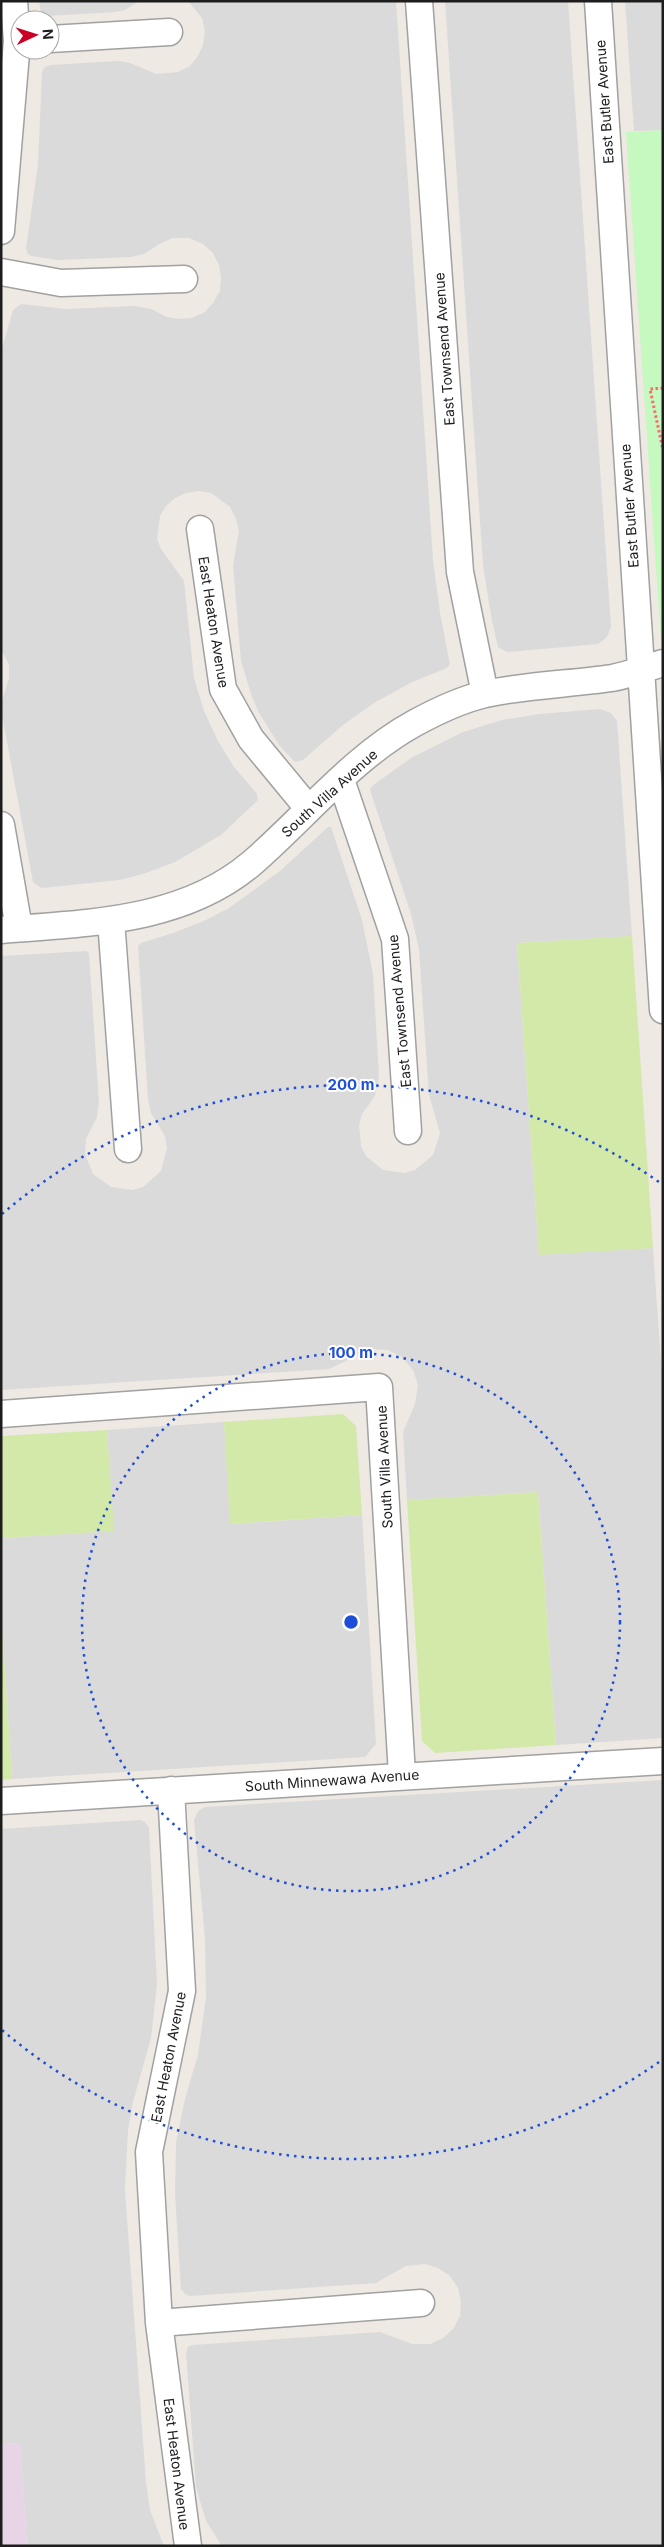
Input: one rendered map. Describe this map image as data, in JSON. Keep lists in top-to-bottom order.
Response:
{
  "streets": {
    "street": [
      "East Butler Avenue",
      "East Townsend Avenue",
      "East Heaton Avenue",
      "South Villa Avenue",
      "South Minnewawa Avenue"
    ]
  },
  "crossings": [
    ["East Butler Avenue", "South Villa Avenue"],
    ["East Townsend Avenue", "South Villa Avenue"],
    ["East Heaton Avenue", "South Villa Avenue"],
    ["East Heaton Avenue", "South Minnewawa Avenue"],
    ["South Villa Avenue", "South Minnewawa Avenue"]
  ],
  "north": "right",
  "rings": ["200 m", "100 m"]
}
